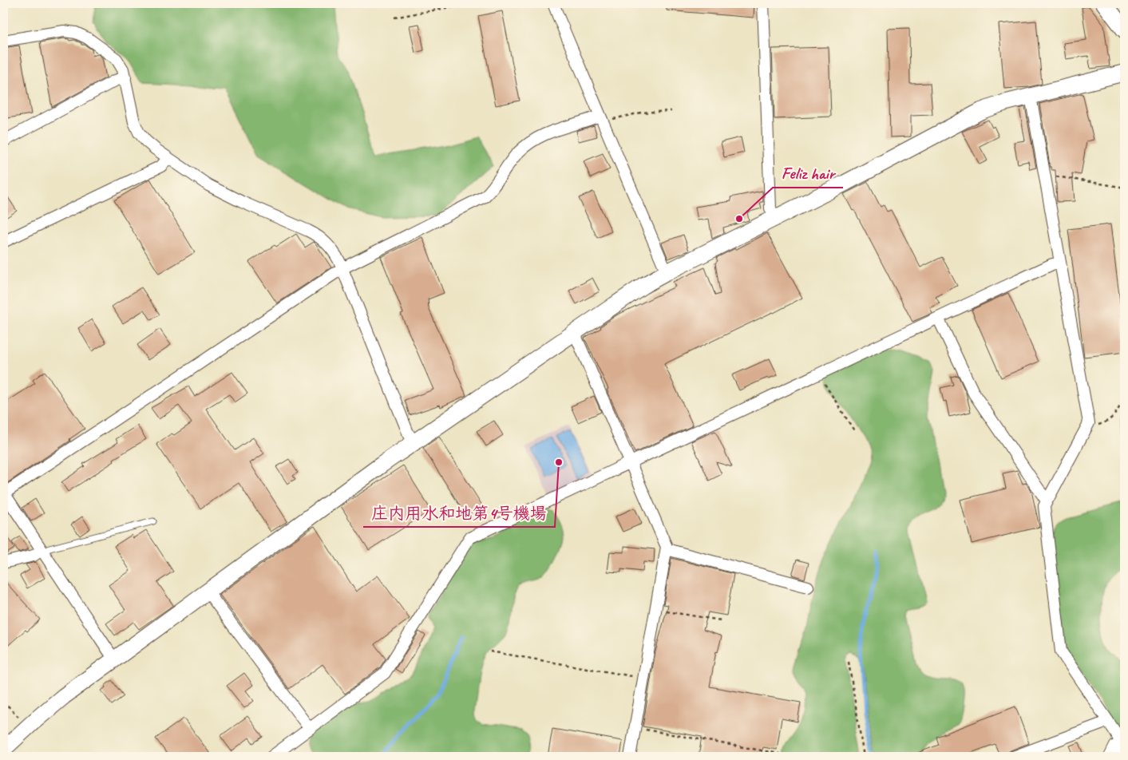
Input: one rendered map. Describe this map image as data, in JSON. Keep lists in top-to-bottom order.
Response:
{
  "places": ["Feliz hair", "庄内用水和地第4号機場"]
}
